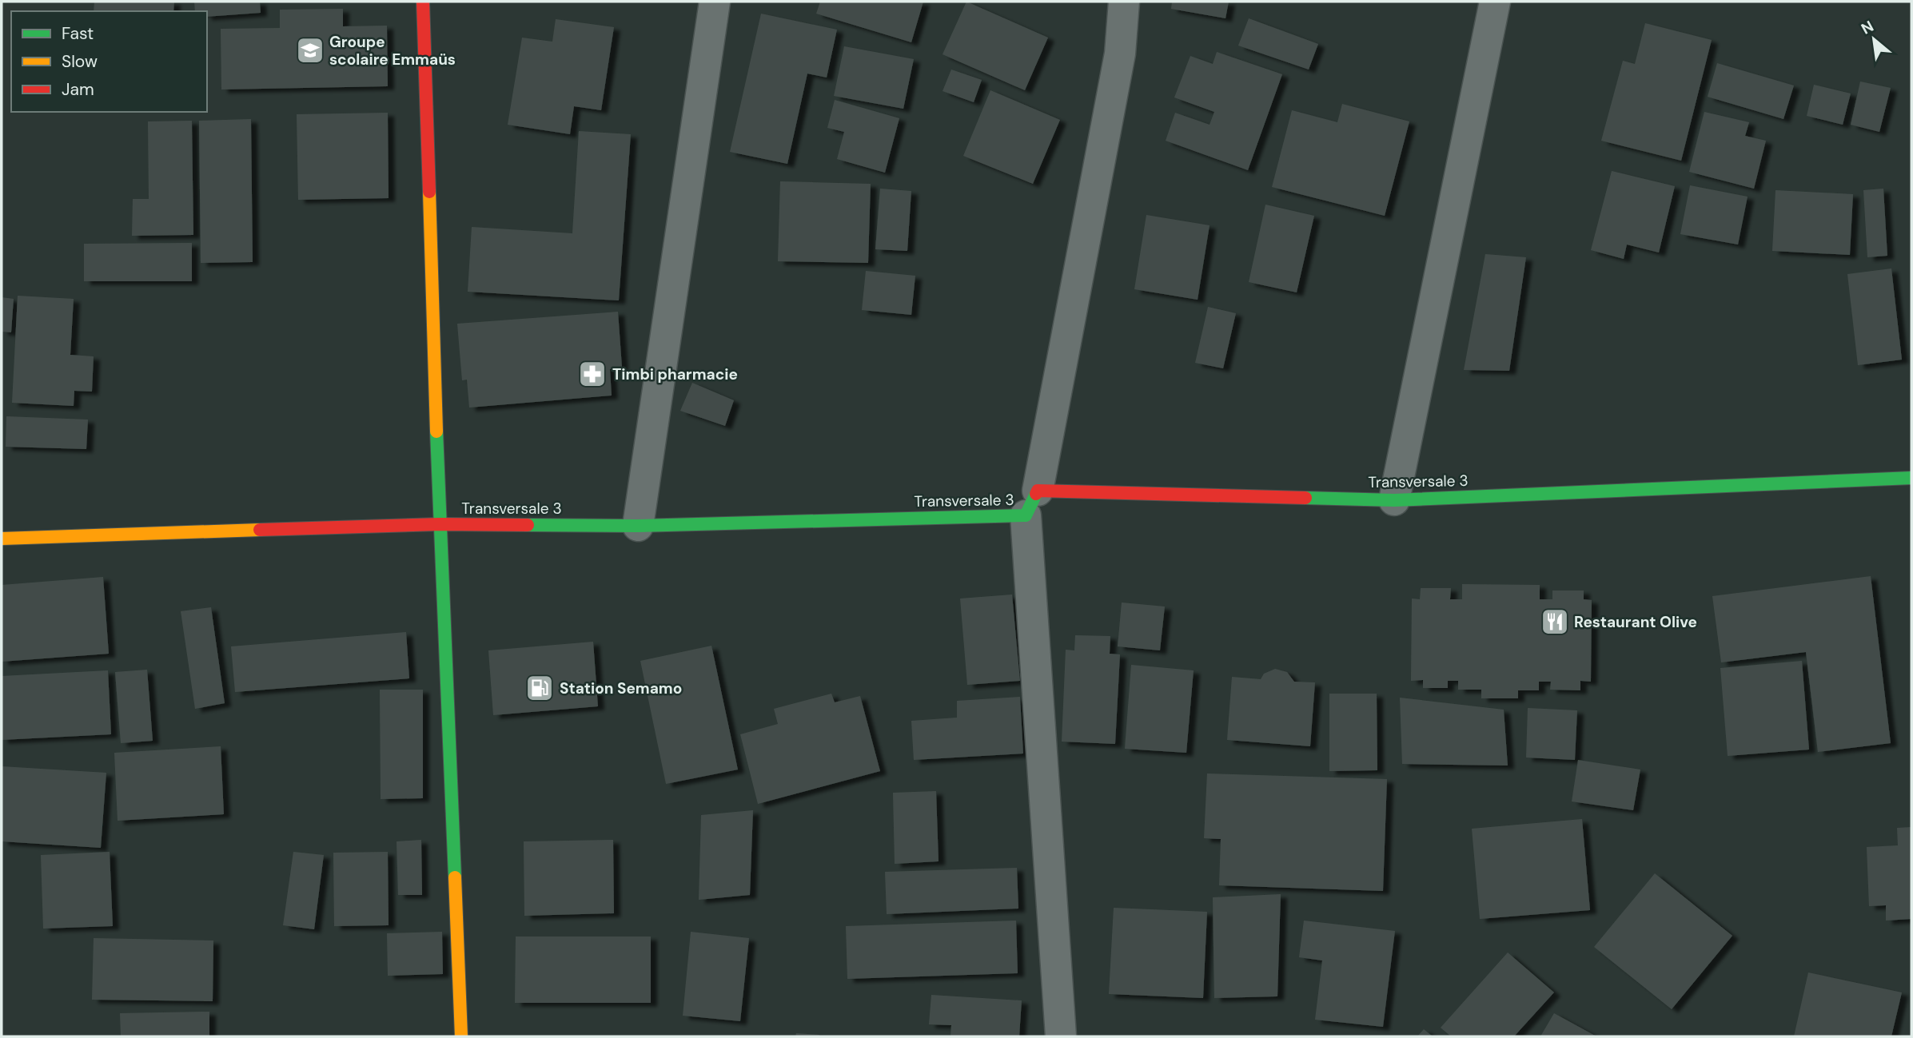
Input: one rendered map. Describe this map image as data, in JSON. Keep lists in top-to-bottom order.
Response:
{
  "streets": {
    "main road": ["Transversale 3"]
  },
  "places": {
    "school or university": ["Groupe scolaire Emmaüs"],
    "pharmacy": ["Timbi pharmacie"],
    "restaurant": ["Restaurant Olive"],
    "fuel station": ["Station Semamo"]
  },
  "legend": ["Fast", "Slow", "Jam"],
  "north": "top left"
}
